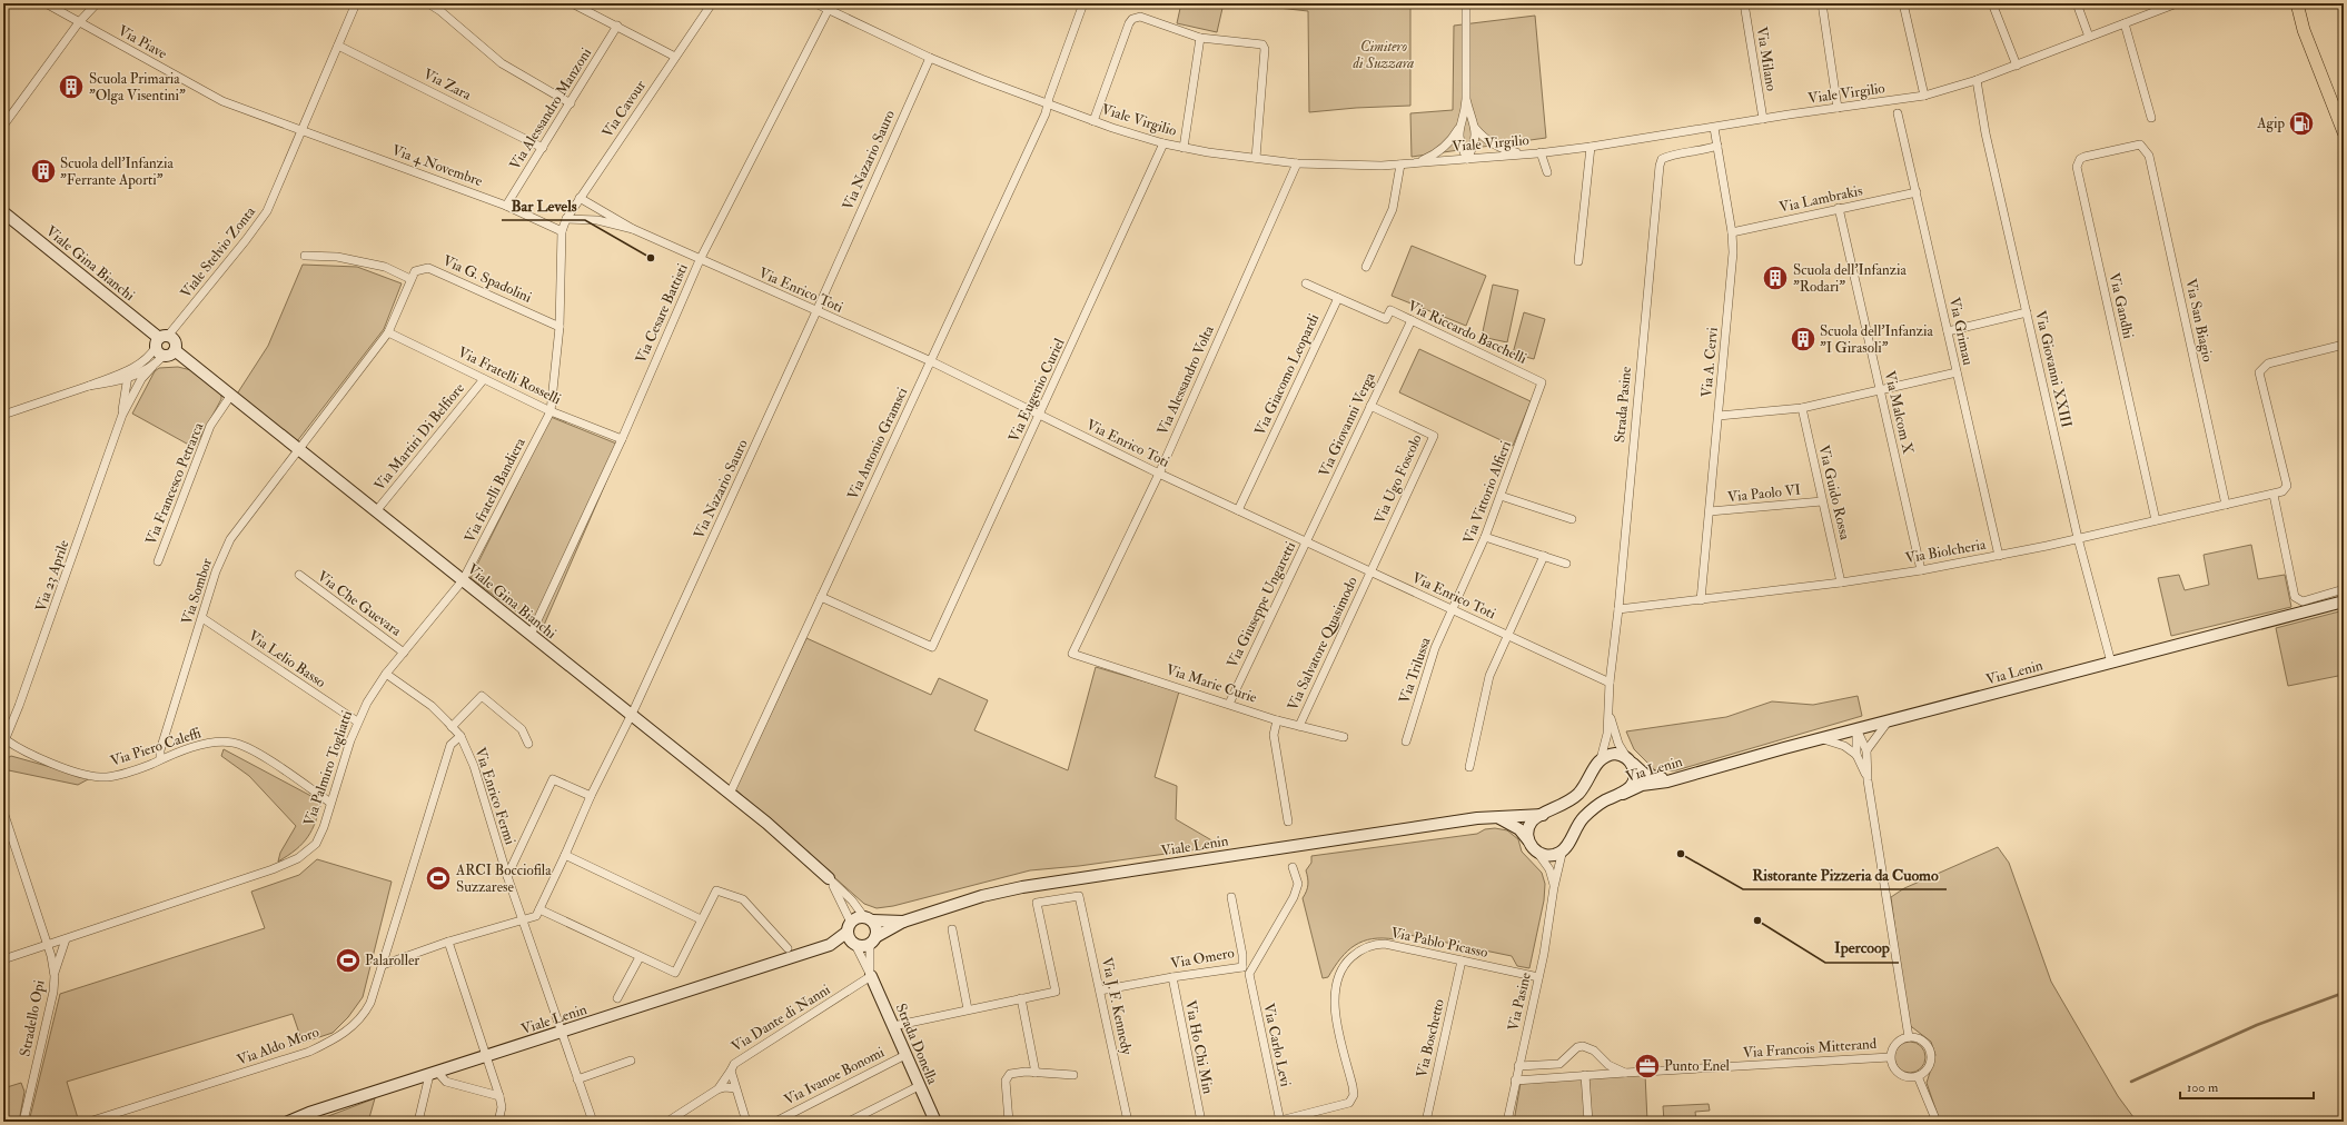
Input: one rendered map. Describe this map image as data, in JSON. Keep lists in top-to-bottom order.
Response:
{
  "streets": {
    "main road": [
      "Viale Gina Bianchi",
      "Via Lenin",
      "Viale Lenin",
      "Strada Donella"
    ],
    "street": [
      "Via Piave",
      "Via Milano",
      "Via Zara",
      "Viale Virgilio",
      "Via Alessandro Manzoni",
      "Via Cavour",
      "Via Nazario Sauro",
      "Via 4 Novembre",
      "Via Lambrakis",
      "Viale Stelvio Zonta",
      "Via G. Spadolini",
      "Via Enrico Toti",
      "Via Gandhi",
      "Via Cesare Battisti",
      "Via San Biagio",
      "Via Grimau",
      "Via Riccardo Bacchelli",
      "Via A. Cervi",
      "Via Giovanni XXIII",
      "Via Giacomo Leopardi",
      "Via Fratelli Rosselli",
      "Via Alessandro Volta",
      "Via Eugenio Curiel",
      "Strada Pasine",
      "Via Malcom X",
      "Via Giovanni Verga",
      "Via Martiri Di Belfiore",
      "Via Antonio Gramsci",
      "Via Ugo Foscolo",
      "Via Francesco Petrarca",
      "Via fratelli Bandiera",
      "Via Vittorio Alfieri",
      "Via Guido Rossa",
      "Via Paolo VI",
      "Via Biolcheria",
      "Via 23 Aprile",
      "Via Sombor",
      "Via Che Guevara",
      "Via Giuseppe Ungaretti",
      "Via Salvatore Quasimodo",
      "Via Lelio Basso",
      "Via Trilussa",
      "Via Marie Curie",
      "Via Piero Caleffi",
      "Via Palmiro Togliatti",
      "Via Enrico Fermi",
      "Via Pablo Picasso",
      "Via Omero",
      "Via Pasine",
      "Via J. F. Kennedy",
      "Stradello Opi",
      "Via Dante di Nanni",
      "Via Boschetto",
      "Via Carlo Levi",
      "Via Aldo Moro",
      "Via Ho Chi Min",
      "Via Francois Mitterand",
      "Via Ivanoe Bonomi"
    ]
  },
  "crossings": [
    ["Via Piave", "Via 4 Novembre"],
    ["Via Piave", "Viale Stelvio Zonta"],
    ["Via Milano", "Viale Virgilio"],
    ["Via Zara", "Via Alessandro Manzoni"],
    ["Via Zara", "Viale Stelvio Zonta"],
    ["Viale Virgilio", "Via Nazario Sauro"],
    ["Viale Virgilio", "Via Cesare Battisti"],
    ["Viale Virgilio", "Via A. Cervi"],
    ["Viale Virgilio", "Via Giovanni XXIII"],
    ["Viale Virgilio", "Via Alessandro Volta"],
    ["Viale Virgilio", "Via Eugenio Curiel"],
    ["Viale Virgilio", "Via Antonio Gramsci"],
    ["Via Alessandro Manzoni", "Via 4 Novembre"],
    ["Via Cavour", "Via 4 Novembre"],
    ["Via Cavour", "Via Enrico Toti"],
    ["Via Cavour", "Via Fratelli Rosselli"],
    ["Via Nazario Sauro", "Viale Gina Bianchi"],
    ["Via Nazario Sauro", "Via Enrico Toti"],
    ["Via Nazario Sauro", "Via Enrico Fermi"],
    ["Via 4 Novembre", "Viale Stelvio Zonta"],
    ["Via 4 Novembre", "Via Fratelli Rosselli"],
    ["Via Lambrakis", "Via Grimau"],
    ["Via Lambrakis", "Via A. Cervi"],
    ["Via Lambrakis", "Via Malcom X"],
    ["Viale Stelvio Zonta", "Viale Gina Bianchi"],
    ["Viale Gina Bianchi", "Via Cesare Battisti"],
    ["Viale Gina Bianchi", "Via Martiri Di Belfiore"],
    ["Viale Gina Bianchi", "Via Antonio Gramsci"],
    ["Viale Gina Bianchi", "Via Francesco Petrarca"],
    ["Viale Gina Bianchi", "Via fratelli Bandiera"],
    ["Viale Gina Bianchi", "Via Sombor"],
    ["Viale Gina Bianchi", "Via Palmiro Togliatti"],
    ["Via G. Spadolini", "Via Fratelli Rosselli"],
    ["Via Enrico Toti", "Via Cesare Battisti"],
    ["Via Enrico Toti", "Via Giacomo Leopardi"],
    ["Via Enrico Toti", "Via Alessandro Volta"],
    ["Via Enrico Toti", "Via Eugenio Curiel"],
    ["Via Enrico Toti", "Strada Pasine"],
    ["Via Enrico Toti", "Via Giovanni Verga"],
    ["Via Enrico Toti", "Via Antonio Gramsci"],
    ["Via Enrico Toti", "Via Ugo Foscolo"],
    ["Via Enrico Toti", "Via Vittorio Alfieri"],
    ["Via Enrico Toti", "Via Giuseppe Ungaretti"],
    ["Via Enrico Toti", "Via Salvatore Quasimodo"],
    ["Via Enrico Toti", "Via Trilussa"],
    ["Via Gandhi", "Via San Biagio"],
    ["Via Gandhi", "Via Biolcheria"],
    ["Via Cesare Battisti", "Via Fratelli Rosselli"],
    ["Via San Biagio", "Via Biolcheria"],
    ["Via Grimau", "Via Biolcheria"],
    ["Via Riccardo Bacchelli", "Via Giacomo Leopardi"],
    ["Via Riccardo Bacchelli", "Via Giovanni Verga"],
    ["Via Riccardo Bacchelli", "Via Vittorio Alfieri"],
    ["Via A. Cervi", "Strada Pasine"],
    ["Via A. Cervi", "Via Paolo VI"],
    ["Via A. Cervi", "Via Biolcheria"],
    ["Via Giovanni XXIII", "Via Biolcheria"],
    ["Via Giovanni XXIII", "Via Lenin"],
    ["Via Fratelli Rosselli", "Via Martiri Di Belfiore"],
    ["Via Fratelli Rosselli", "Via fratelli Bandiera"],
    ["Via Fratelli Rosselli", "Via Sombor"],
    ["Via Alessandro Volta", "Via Marie Curie"],
    ["Via Eugenio Curiel", "Via Antonio Gramsci"],
    ["Strada Pasine", "Via Biolcheria"],
    ["Via Malcom X", "Via Biolcheria"],
    ["Via Giovanni Verga", "Via Ugo Foscolo"],
    ["Via Giovanni Verga", "Via Giuseppe Ungaretti"],
    ["Via Ugo Foscolo", "Via Salvatore Quasimodo"],
    ["Via fratelli Bandiera", "Via Palmiro Togliatti"],
    ["Via Vittorio Alfieri", "Via Trilussa"],
    ["Via Guido Rossa", "Via Paolo VI"],
    ["Via Guido Rossa", "Via Biolcheria"],
    ["Via 23 Aprile", "Via Piero Caleffi"],
    ["Via Sombor", "Via Lelio Basso"],
    ["Via Sombor", "Via Piero Caleffi"],
    ["Via Che Guevara", "Via Palmiro Togliatti"],
    ["Via Giuseppe Ungaretti", "Via Marie Curie"],
    ["Via Salvatore Quasimodo", "Via Marie Curie"],
    ["Via Lelio Basso", "Via Palmiro Togliatti"],
    ["Via Lenin", "Via Pasine"],
    ["Via Piero Caleffi", "Via Palmiro Togliatti"],
    ["Via Palmiro Togliatti", "Via Enrico Fermi"],
    ["Via Palmiro Togliatti", "Stradello Opi"],
    ["Via Enrico Fermi", "Viale Lenin"],
    ["Via Enrico Fermi", "Via Aldo Moro"],
    ["Via Pablo Picasso", "Via Pasine"],
    ["Via Pablo Picasso", "Via Boschetto"],
    ["Via Pablo Picasso", "Via Carlo Levi"],
    ["Via Omero", "Via J. F. Kennedy"],
    ["Via Omero", "Via Ho Chi Min"],
    ["Via Pasine", "Via Francois Mitterand"],
    ["Via Dante di Nanni", "Strada Donella"],
    ["Strada Donella", "Via Ivanoe Bonomi"]
  ],
  "parks": ["Cimitero di Suzzara"],
  "places": {
    "building": [
      "Scuola Primaria \"Olga Visentini\"",
      "Scuola dell'Infanzia \"Ferrante Aporti\"",
      "Scuola dell'Infanzia \"Rodari\"",
      "Scuola dell'Infanzia \"I Girasoli\""
    ],
    "fuel station": ["Agip"],
    "other": ["Bar Levels", "Ristorante Pizzeria da Cuomo", "Ipercoop"],
    "sports": ["ARCI Bocciofila Suzzarese", "Palaroller"],
    "office": ["Punto Enel"]
  },
  "scale_bar": "100 m"
}
